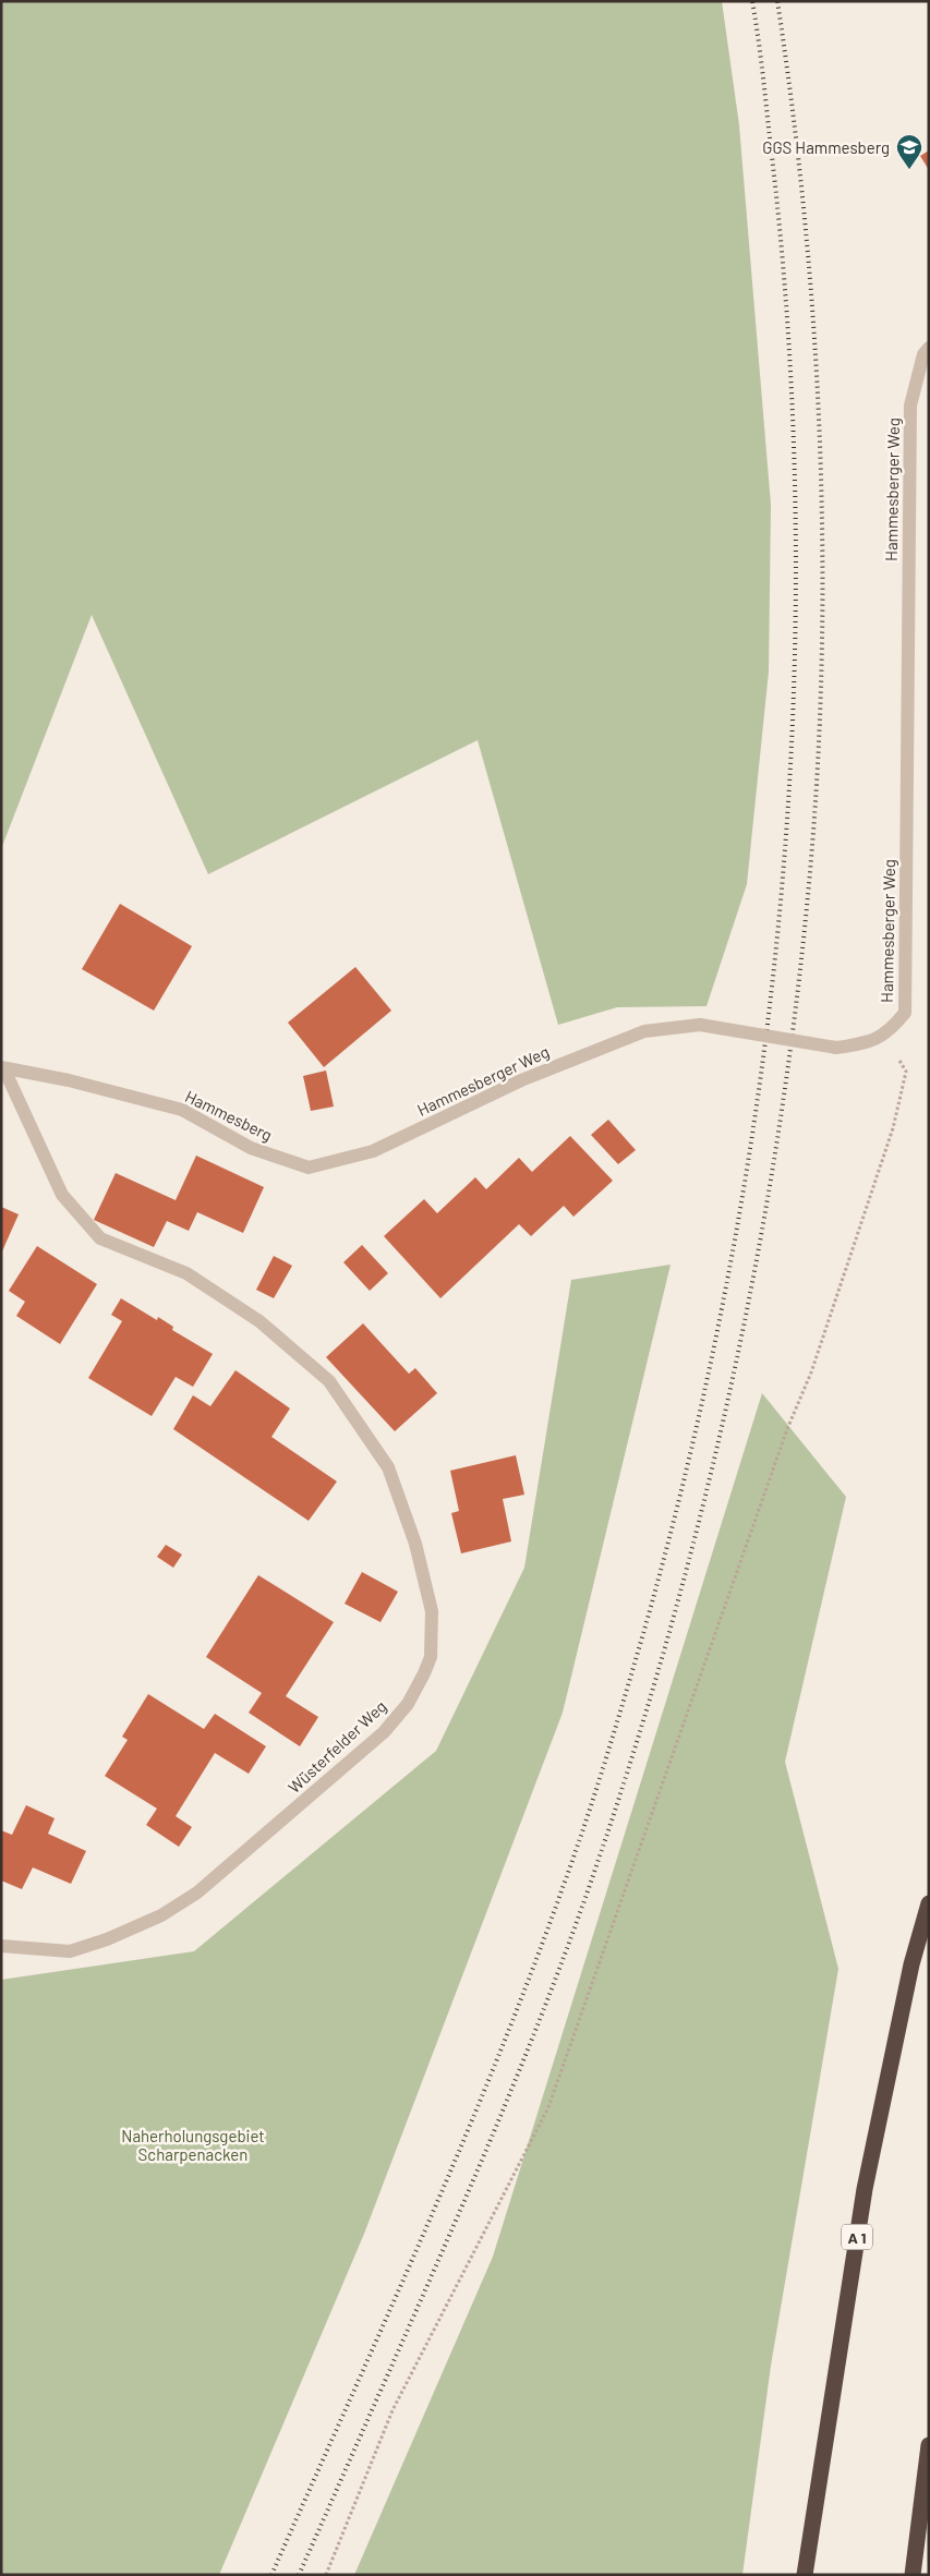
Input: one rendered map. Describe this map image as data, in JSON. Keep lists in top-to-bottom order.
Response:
{
  "streets": {
    "highway": ["A 1"],
    "street": ["Hammesberger Weg", "Hammesberg", "Wüsterfelder Weg"]
  },
  "crossings": [
    ["Hammesberger Weg", "Hammesberg"],
    ["Hammesberg", "Wüsterfelder Weg"]
  ],
  "parks": ["Naherholungsgebiet Scharpenacken"],
  "places": {
    "school or university": ["GGS Hammesberg"]
  }
}
